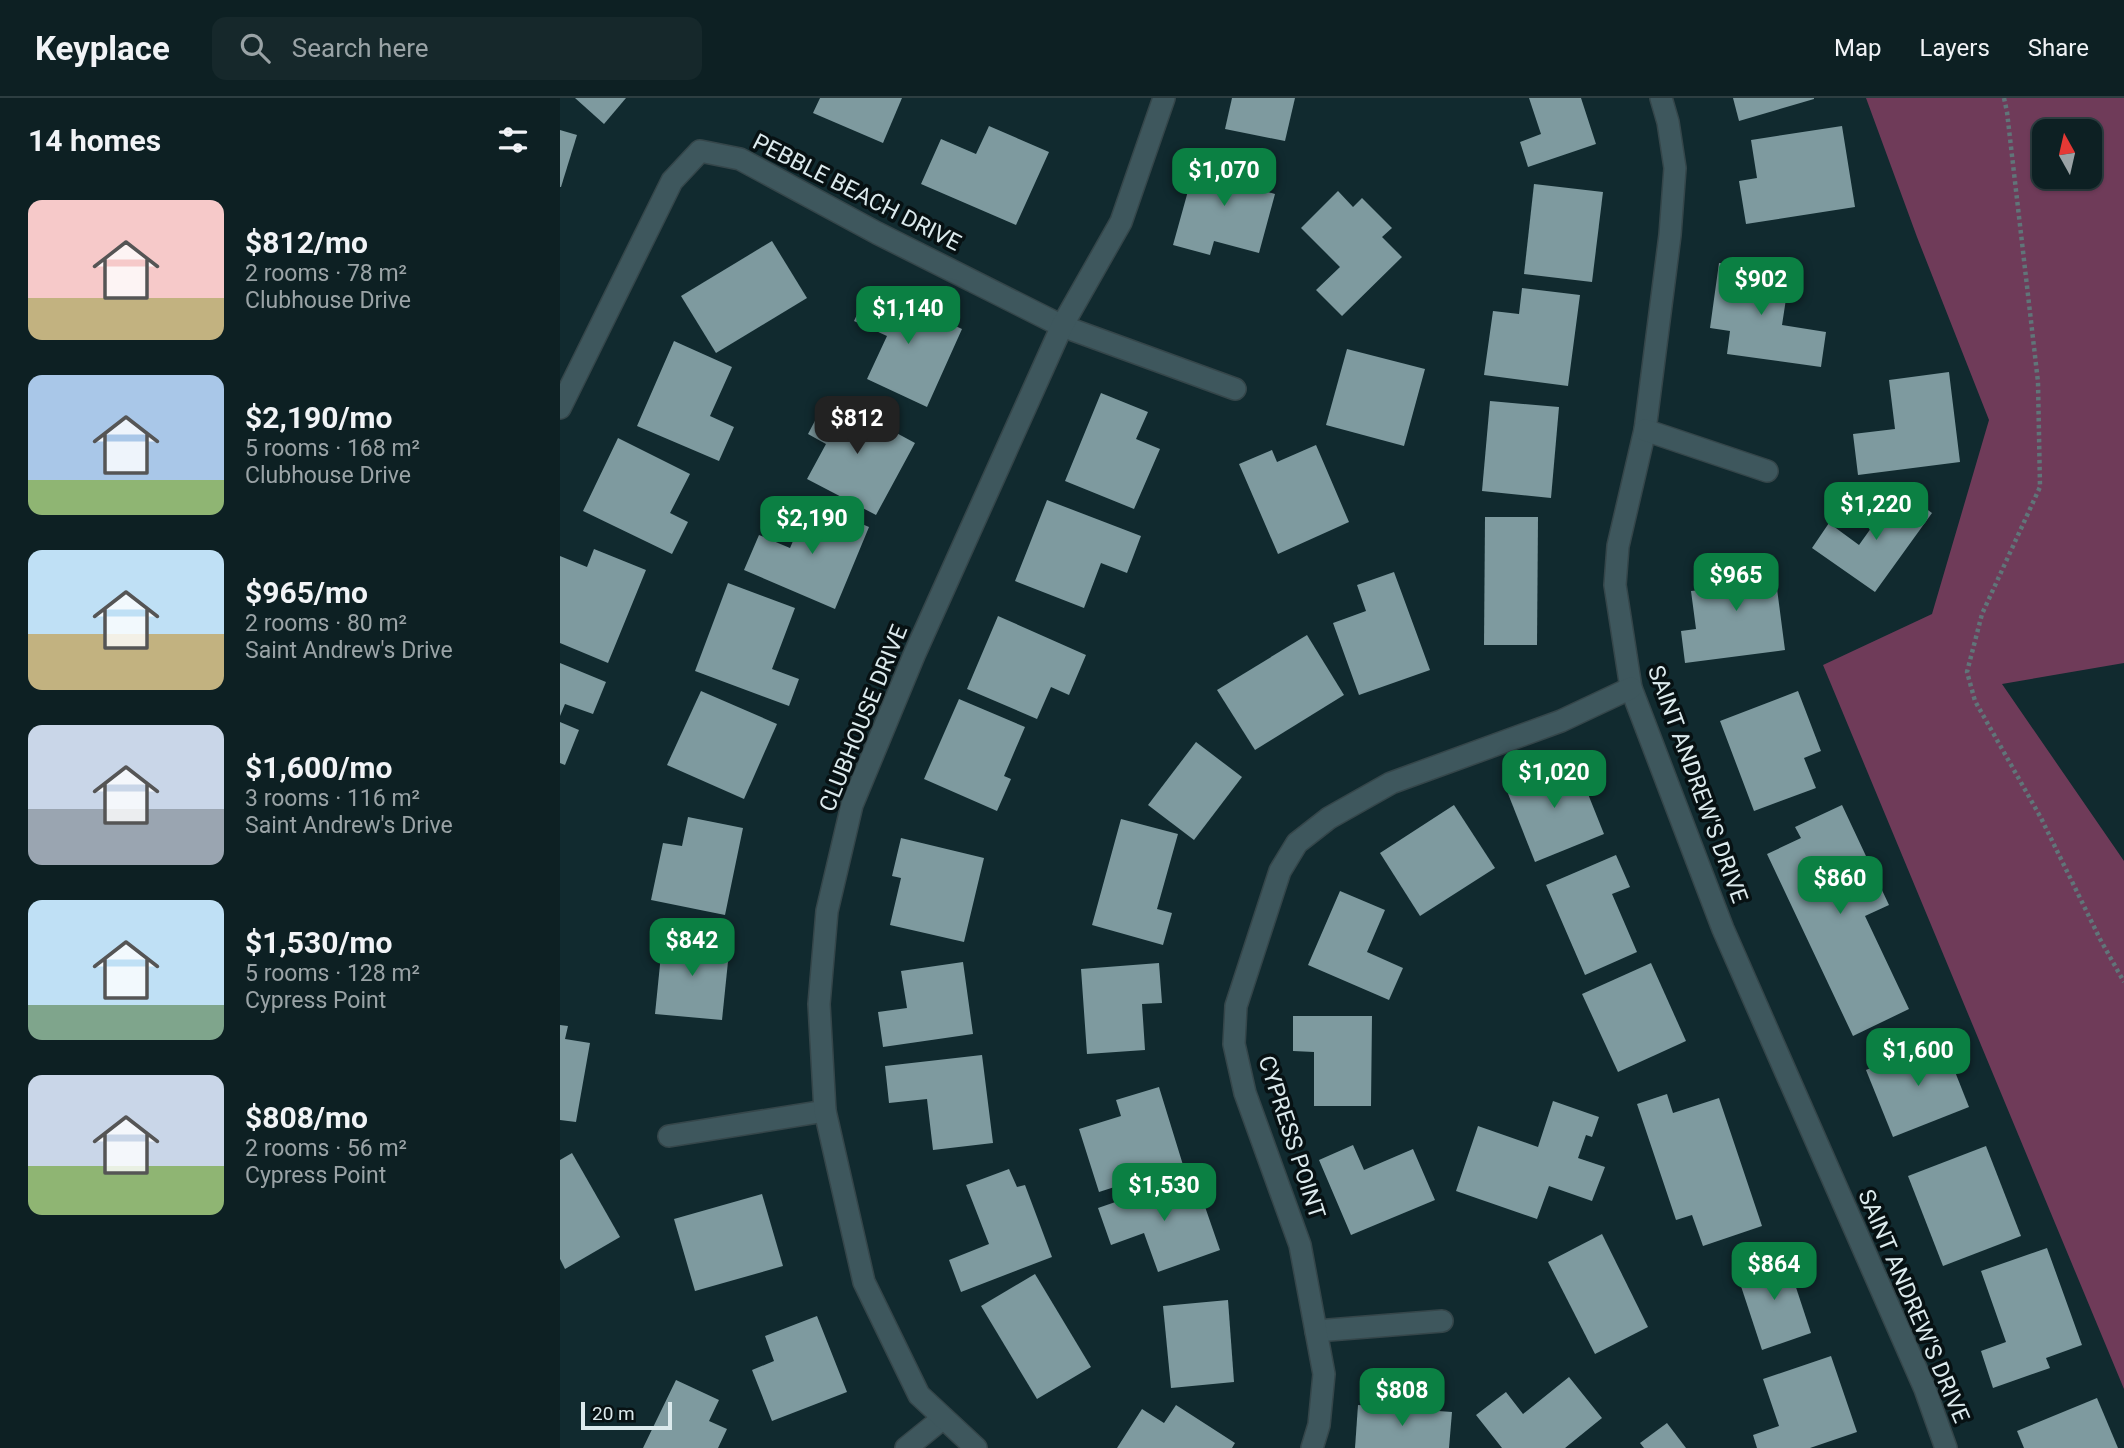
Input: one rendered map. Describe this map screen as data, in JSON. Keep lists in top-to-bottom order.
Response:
{
  "streets": {
    "street": [
      "PEBBLE BEACH DRIVE",
      "CLUBHOUSE DRIVE",
      "SAINT ANDREW'S DRIVE",
      "CYPRESS POINT"
    ]
  },
  "crossings": [
    ["PEBBLE BEACH DRIVE", "CLUBHOUSE DRIVE"],
    ["SAINT ANDREW'S DRIVE", "CYPRESS POINT"]
  ],
  "scale_bar": "20 m",
  "north": "top",
  "page": {
    "header": "Keyplace",
    "search": "Search here",
    "nav": ["Map", "Layers", "Share"],
    "heading": "14 homes",
    "price": [
      "$1,070",
      "$902",
      "$1,140",
      "$812",
      "$1,220",
      "$2,190",
      "$965",
      "$1,020",
      "$860",
      "$842",
      "$1,600",
      "$1,530",
      "$864",
      "$808"
    ],
    "list": [
      {
        "name": "$812/mo",
        "note": "2 rooms · 78 m² · Clubhouse Drive"
      },
      {
        "name": "$2,190/mo",
        "note": "5 rooms · 168 m² · Clubhouse Drive"
      },
      {
        "name": "$965/mo",
        "note": "2 rooms · 80 m² · Saint Andrew's Drive"
      },
      {
        "name": "$1,600/mo",
        "note": "3 rooms · 116 m² · Saint Andrew's Drive"
      },
      {
        "name": "$1,530/mo",
        "note": "5 rooms · 128 m² · Cypress Point"
      },
      {
        "name": "$808/mo",
        "note": "2 rooms · 56 m² · Cypress Point"
      }
    ],
    "scale": "20 m"
  }
}
